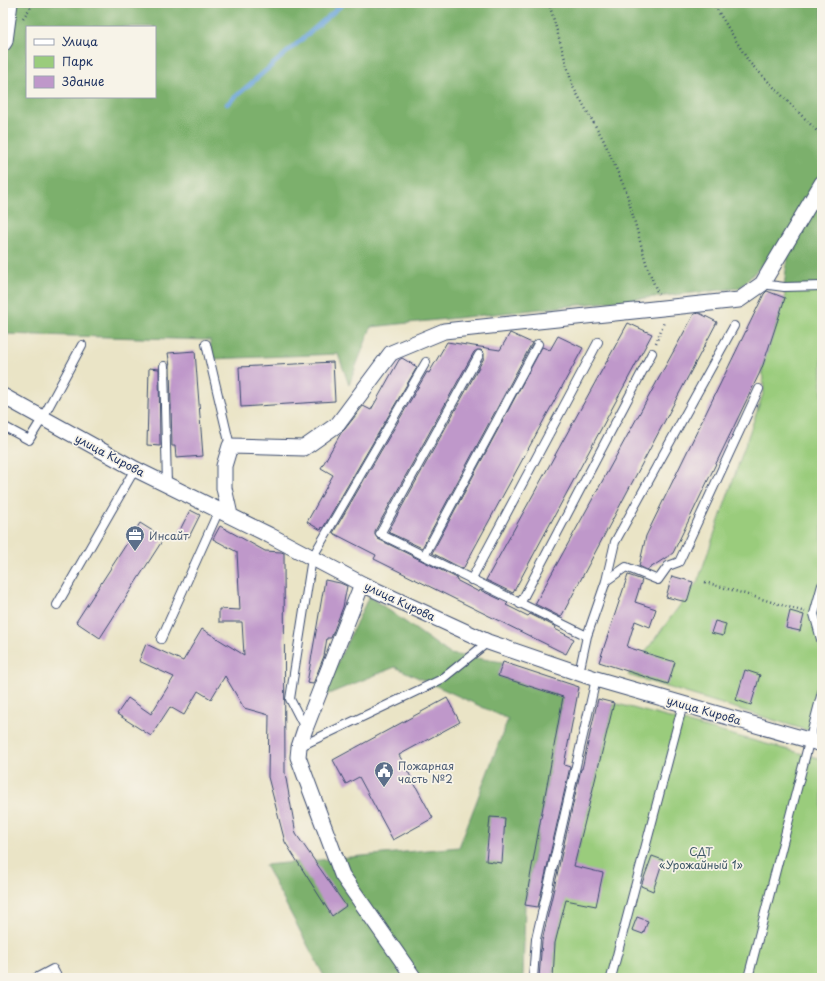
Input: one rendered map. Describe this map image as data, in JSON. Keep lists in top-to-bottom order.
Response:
{
  "streets": {
    "street": ["улица Кирова"]
  },
  "parks": ["СДТ «Урожайный 1»"],
  "places": {
    "office": ["Инсайт"],
    "public building": ["Пожарная часть №2"]
  },
  "legend": ["Улица", "Парк", "Здание"]
}
